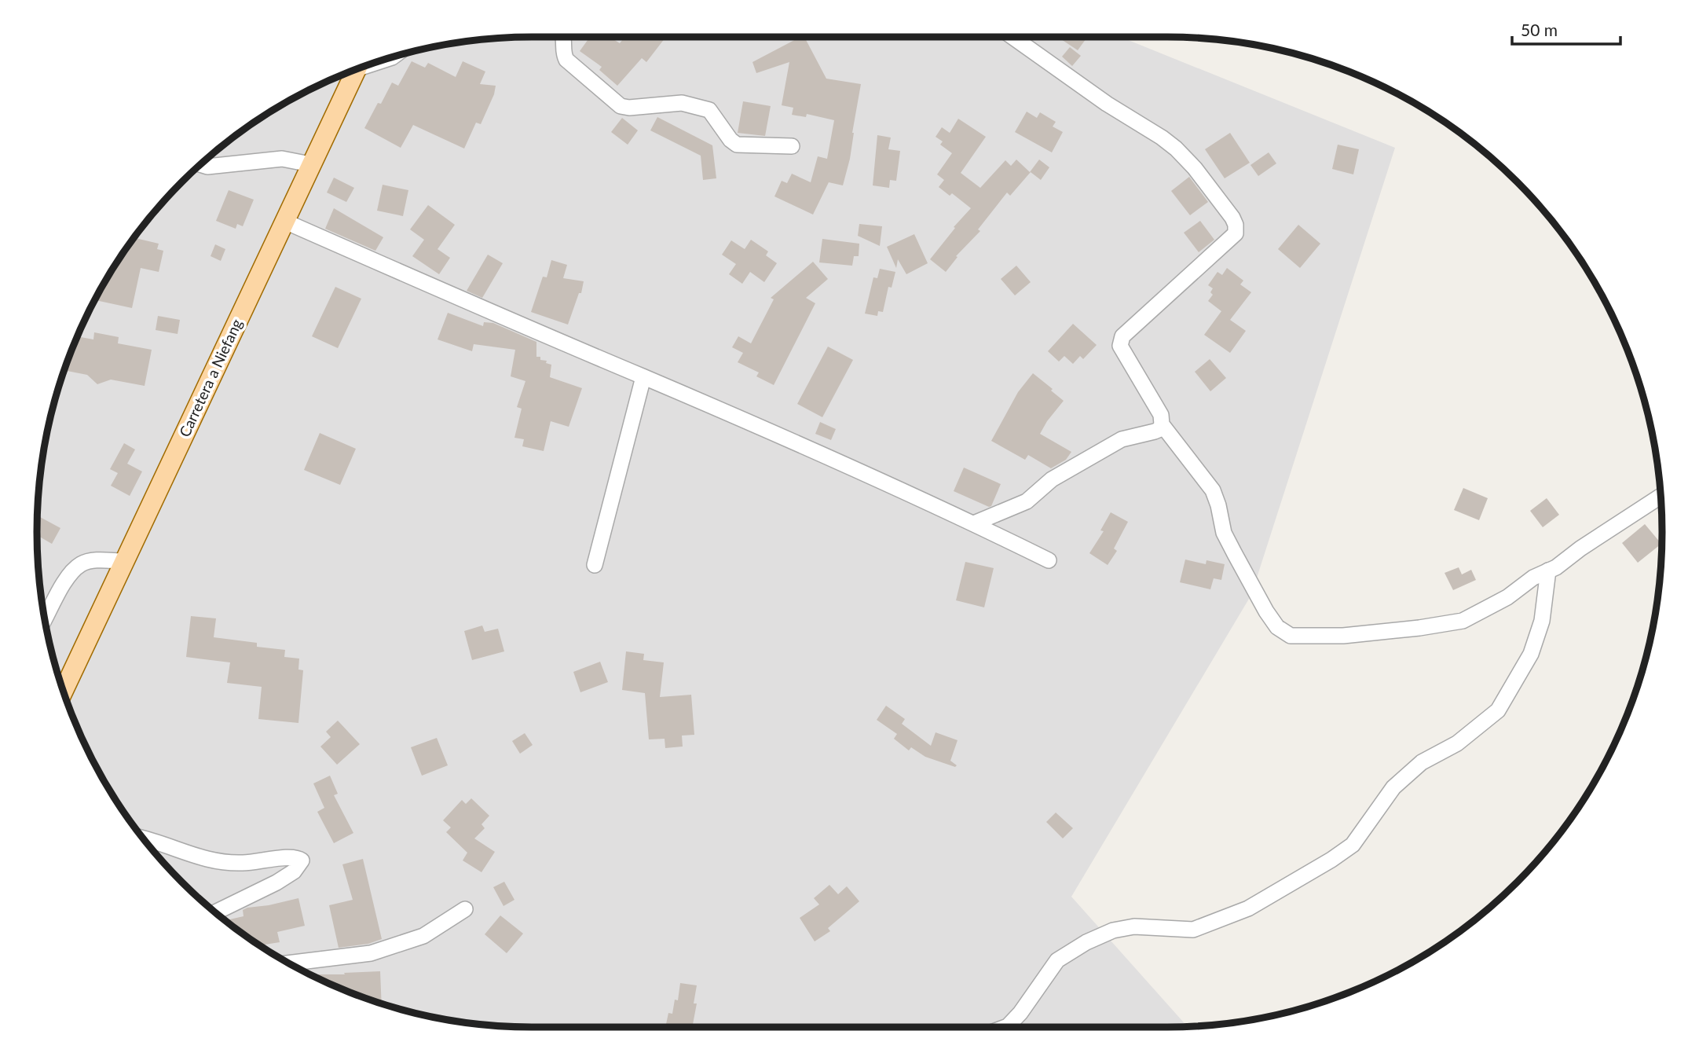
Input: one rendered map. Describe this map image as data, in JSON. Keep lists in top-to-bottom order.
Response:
{
  "streets": {
    "main road": ["Carretera a Niefang"]
  },
  "scale_bar": "50 m"
}
